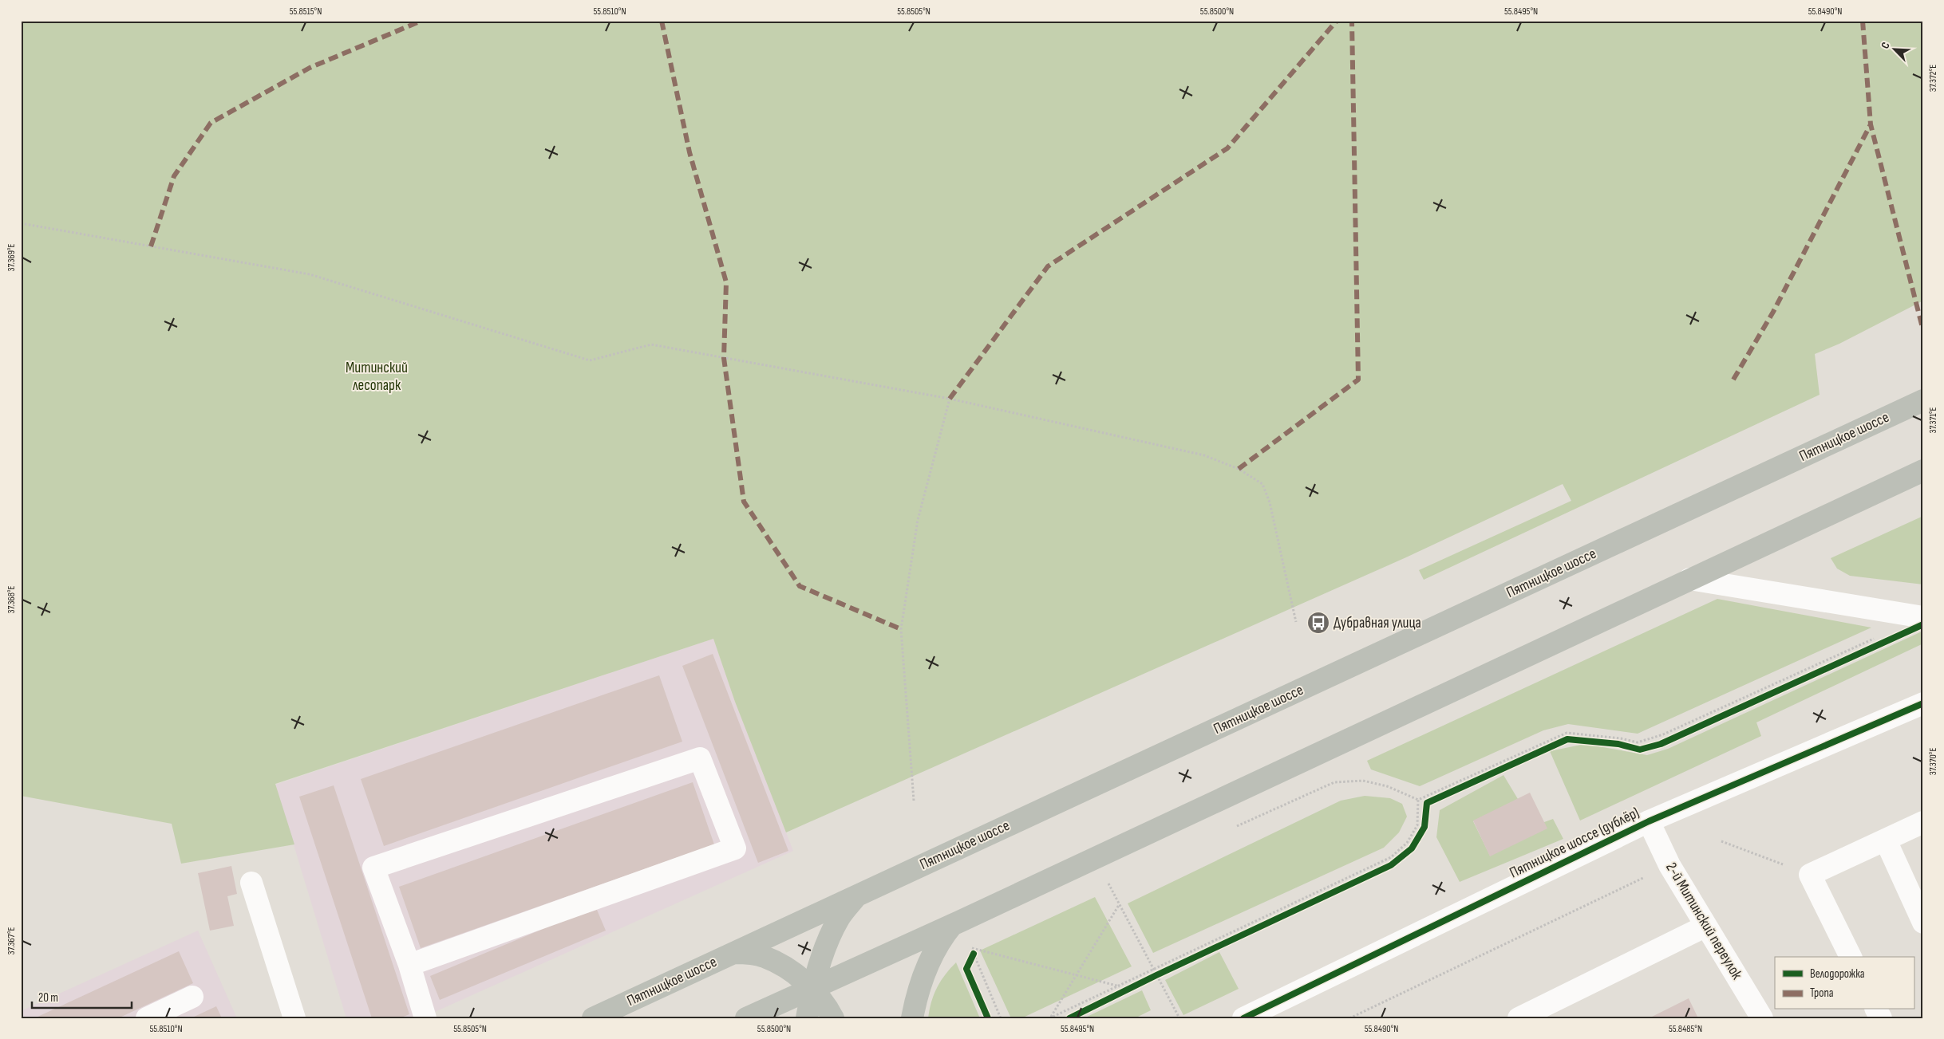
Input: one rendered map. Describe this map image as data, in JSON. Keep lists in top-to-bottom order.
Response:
{
  "streets": {
    "main road": ["Пятницкое шоссе"],
    "street": ["Пятницкое шоссе (дублёр)", "2-й Митинский переулок"]
  },
  "crossings": [
    ["Пятницкое шоссе (дублёр)", "2-й Митинский переулок"]
  ],
  "parks": ["Митинский лесопарк"],
  "places": {
    "bus stop": ["Дубравная улица"]
  },
  "legend": ["Велодорожка", "Тропа"],
  "scale_bar": "20 m",
  "north": "top left",
  "coordinates": [
    "55.8515°N",
    "55.8510°N",
    "55.8505°N",
    "55.8500°N",
    "55.8495°N",
    "55.8490°N",
    "37.372°E",
    "37.369°E",
    "37.371°E",
    "37.368°E",
    "37.370°E",
    "37.367°E",
    "55.8485°N"
  ]
}
